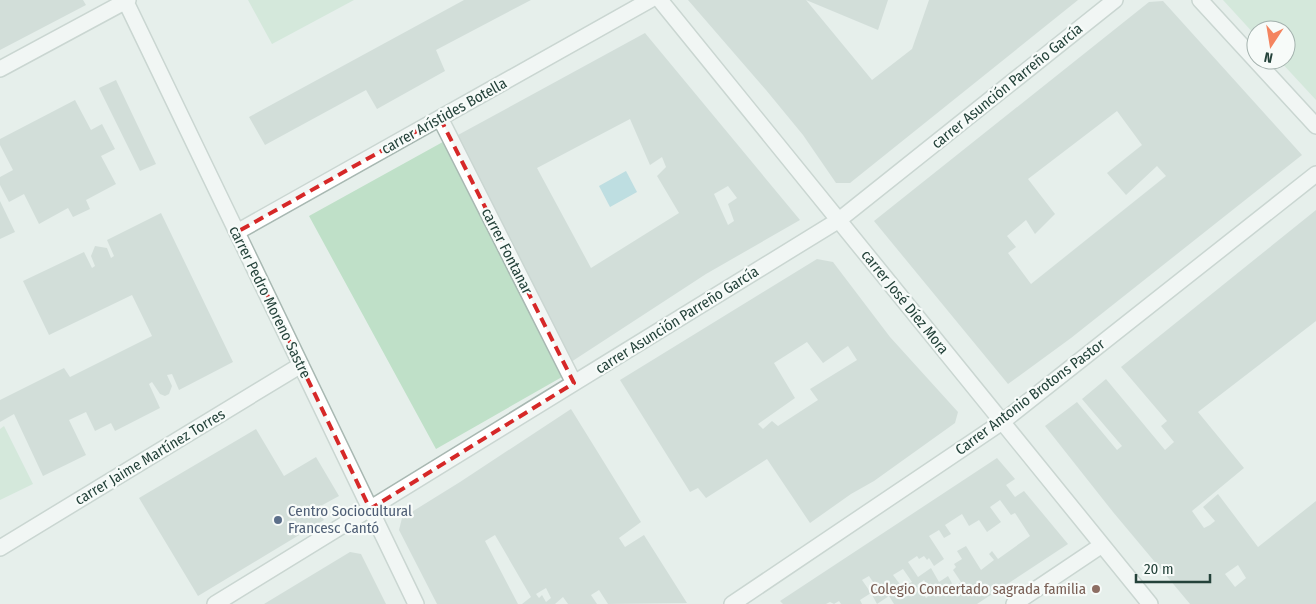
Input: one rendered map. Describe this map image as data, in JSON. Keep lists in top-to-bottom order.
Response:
{
  "streets": {
    "street": [
      "carrer Asunción Parreño García",
      "carrer Arístides Botella",
      "carrer Fontanar",
      "carrer Pedro Moreno Sastre",
      "carrer José Díez Mora",
      "Carrer Antonio Brotons Pastor",
      "carrer Jaime Martínez Torres"
    ]
  },
  "crossings": [
    ["carrer Asunción Parreño García", "carrer Fontanar"],
    ["carrer Asunción Parreño García", "carrer Pedro Moreno Sastre"],
    ["carrer Asunción Parreño García", "carrer José Díez Mora"],
    ["carrer Arístides Botella", "carrer Fontanar"],
    ["carrer Arístides Botella", "carrer Pedro Moreno Sastre"],
    ["carrer Pedro Moreno Sastre", "carrer Jaime Martínez Torres"],
    ["carrer José Díez Mora", "Carrer Antonio Brotons Pastor"]
  ],
  "places": ["Centro Sociocultural Francesc Cantó", "Colegio Concertado sagrada familia"],
  "scale_bar": "20 m",
  "north": "bottom"
}
